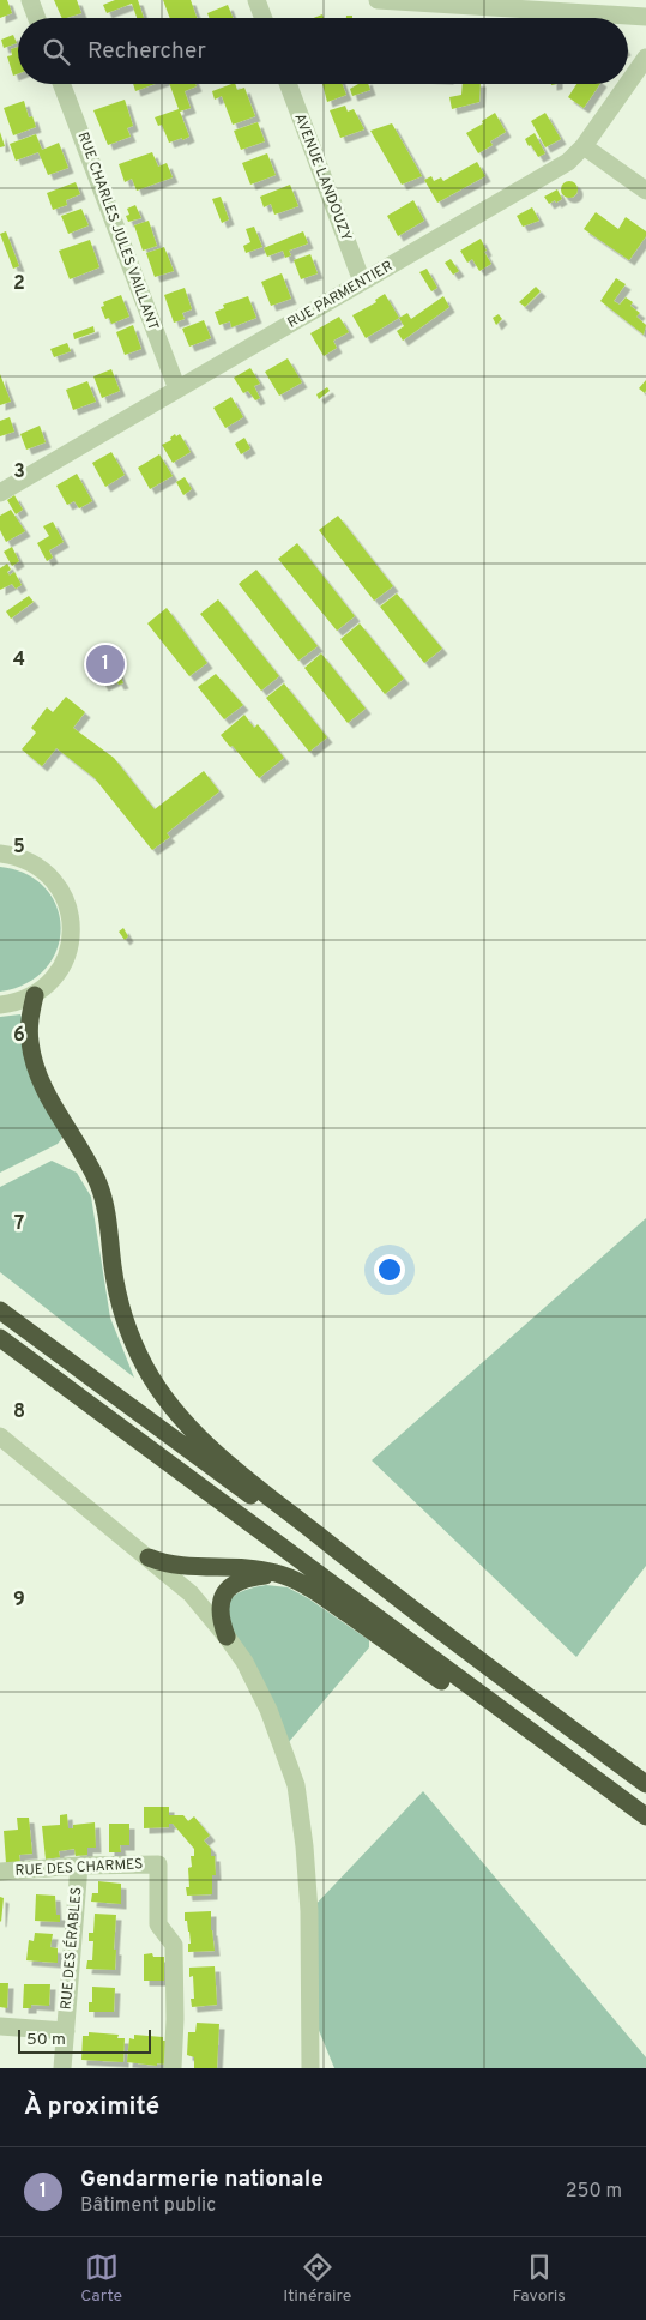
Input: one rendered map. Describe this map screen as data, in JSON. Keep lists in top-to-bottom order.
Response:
{
  "streets": {
    "street": [
      "AVENUE LANDOUZY",
      "RUE CHARLES JULES VAILLANT",
      "RUE PARMENTIER",
      "RUE DES CHARMES",
      "RUE DES ÉRABLES"
    ]
  },
  "crossings": [
    ["AVENUE LANDOUZY", "RUE PARMENTIER"],
    ["RUE CHARLES JULES VAILLANT", "RUE PARMENTIER"],
    ["RUE DES CHARMES", "RUE DES ÉRABLES"]
  ],
  "scale_bar": "50 m",
  "page": {
    "search": "Rechercher",
    "pins": "1",
    "scale": "50 m",
    "heading": "À proximité",
    "list": [
      {
        "mark": "1",
        "name": "Gendarmerie nationale",
        "note": "Bâtiment public",
        "value": "250 m"
      }
    ],
    "nav": ["Carte", "Itinéraire", "Favoris"]
  },
  "grid": {
    "rows": [
      "2",
      "3",
      "4",
      "5",
      "6",
      "7",
      "8",
      "9"
    ]
  }
}
